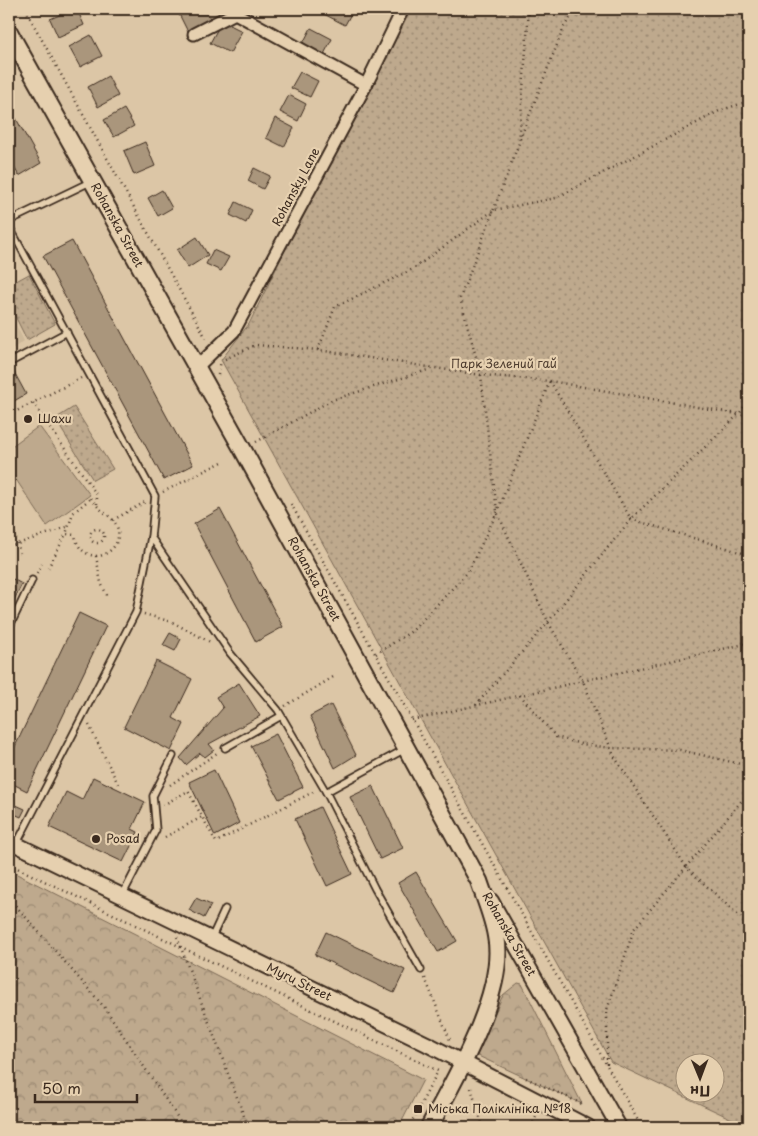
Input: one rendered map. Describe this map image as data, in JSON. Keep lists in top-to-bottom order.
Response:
{
  "streets": {
    "main road": ["Rohanska Street"],
    "street": ["Rohansky Lane", "Myru Street"]
  },
  "crossings": [
    ["Rohansky Lane", "Rohanska Street"]
  ],
  "parks": ["Парк Зелений гай"],
  "places": {
    "other": ["Шахи", "Posad"],
    "transit": ["Міська Поліклініка №18"]
  },
  "scale_bar": "50 m",
  "north": "bottom"
}
